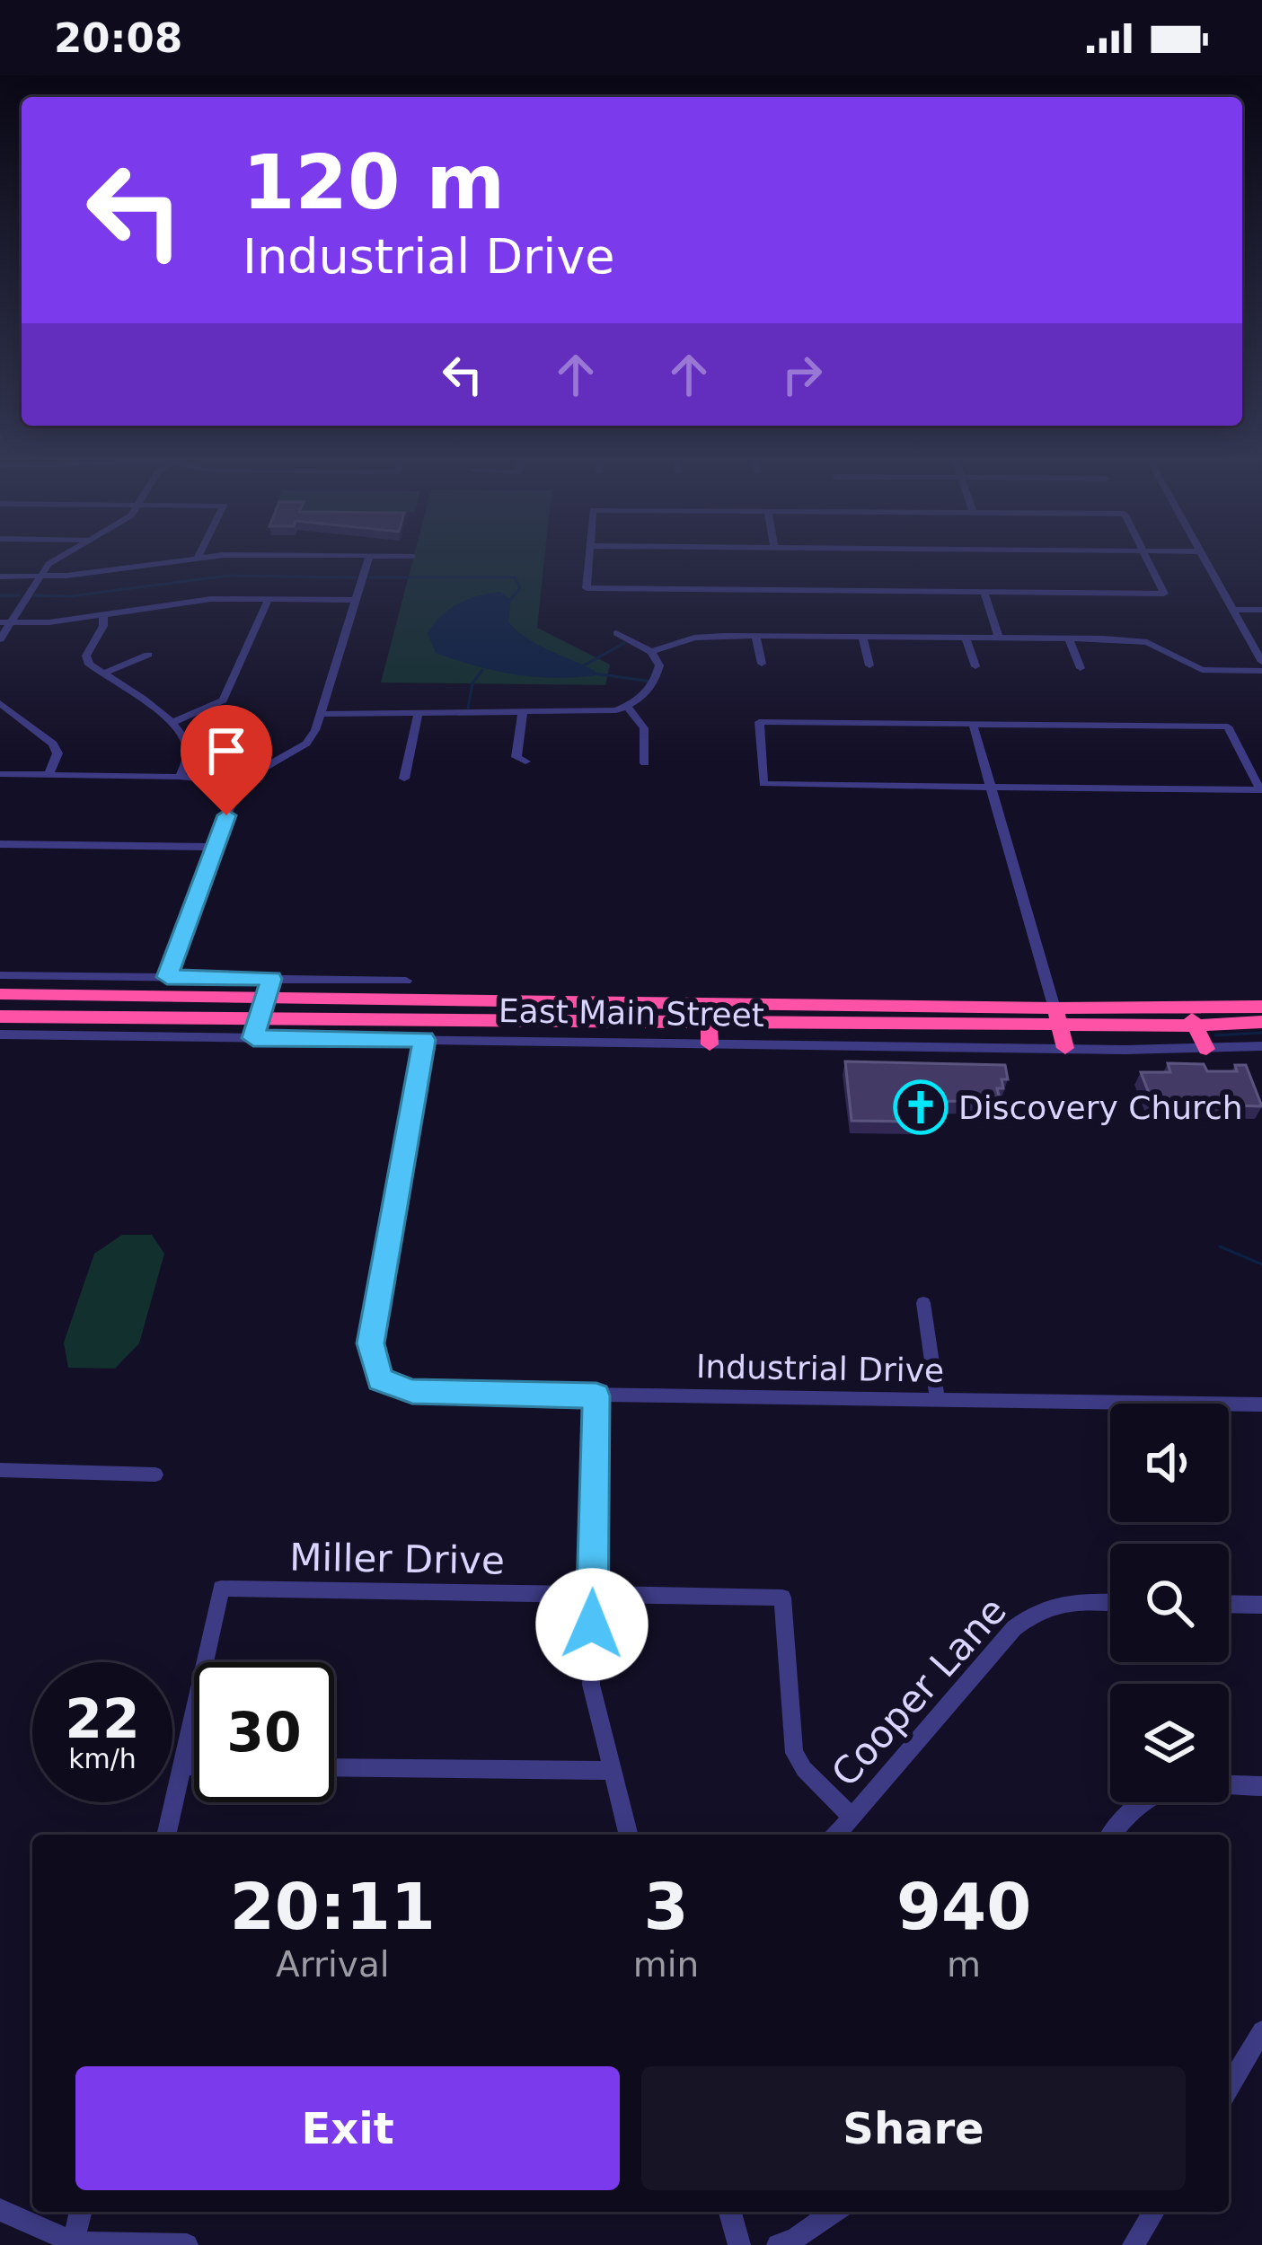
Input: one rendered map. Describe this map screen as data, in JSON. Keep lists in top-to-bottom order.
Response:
{
  "streets": {
    "highway": ["East Main Street"],
    "street": ["Industrial Drive", "Miller Drive", "Cooper Lane"]
  },
  "crossings": [
    ["East Main Street", "Industrial Drive"],
    ["Miller Drive", "Cooper Lane"]
  ],
  "places": {
    "church": ["Discovery Church"]
  },
  "page": {
    "status": "20:08",
    "turn": ["120 m", "Industrial Drive"],
    "speed": "22 km/h",
    "limit": "30",
    "eta": [
      "20:11",
      "Arrival",
      "3",
      "min",
      "940",
      "m"
    ],
    "buttons": ["Exit", "Share"]
  }
}
